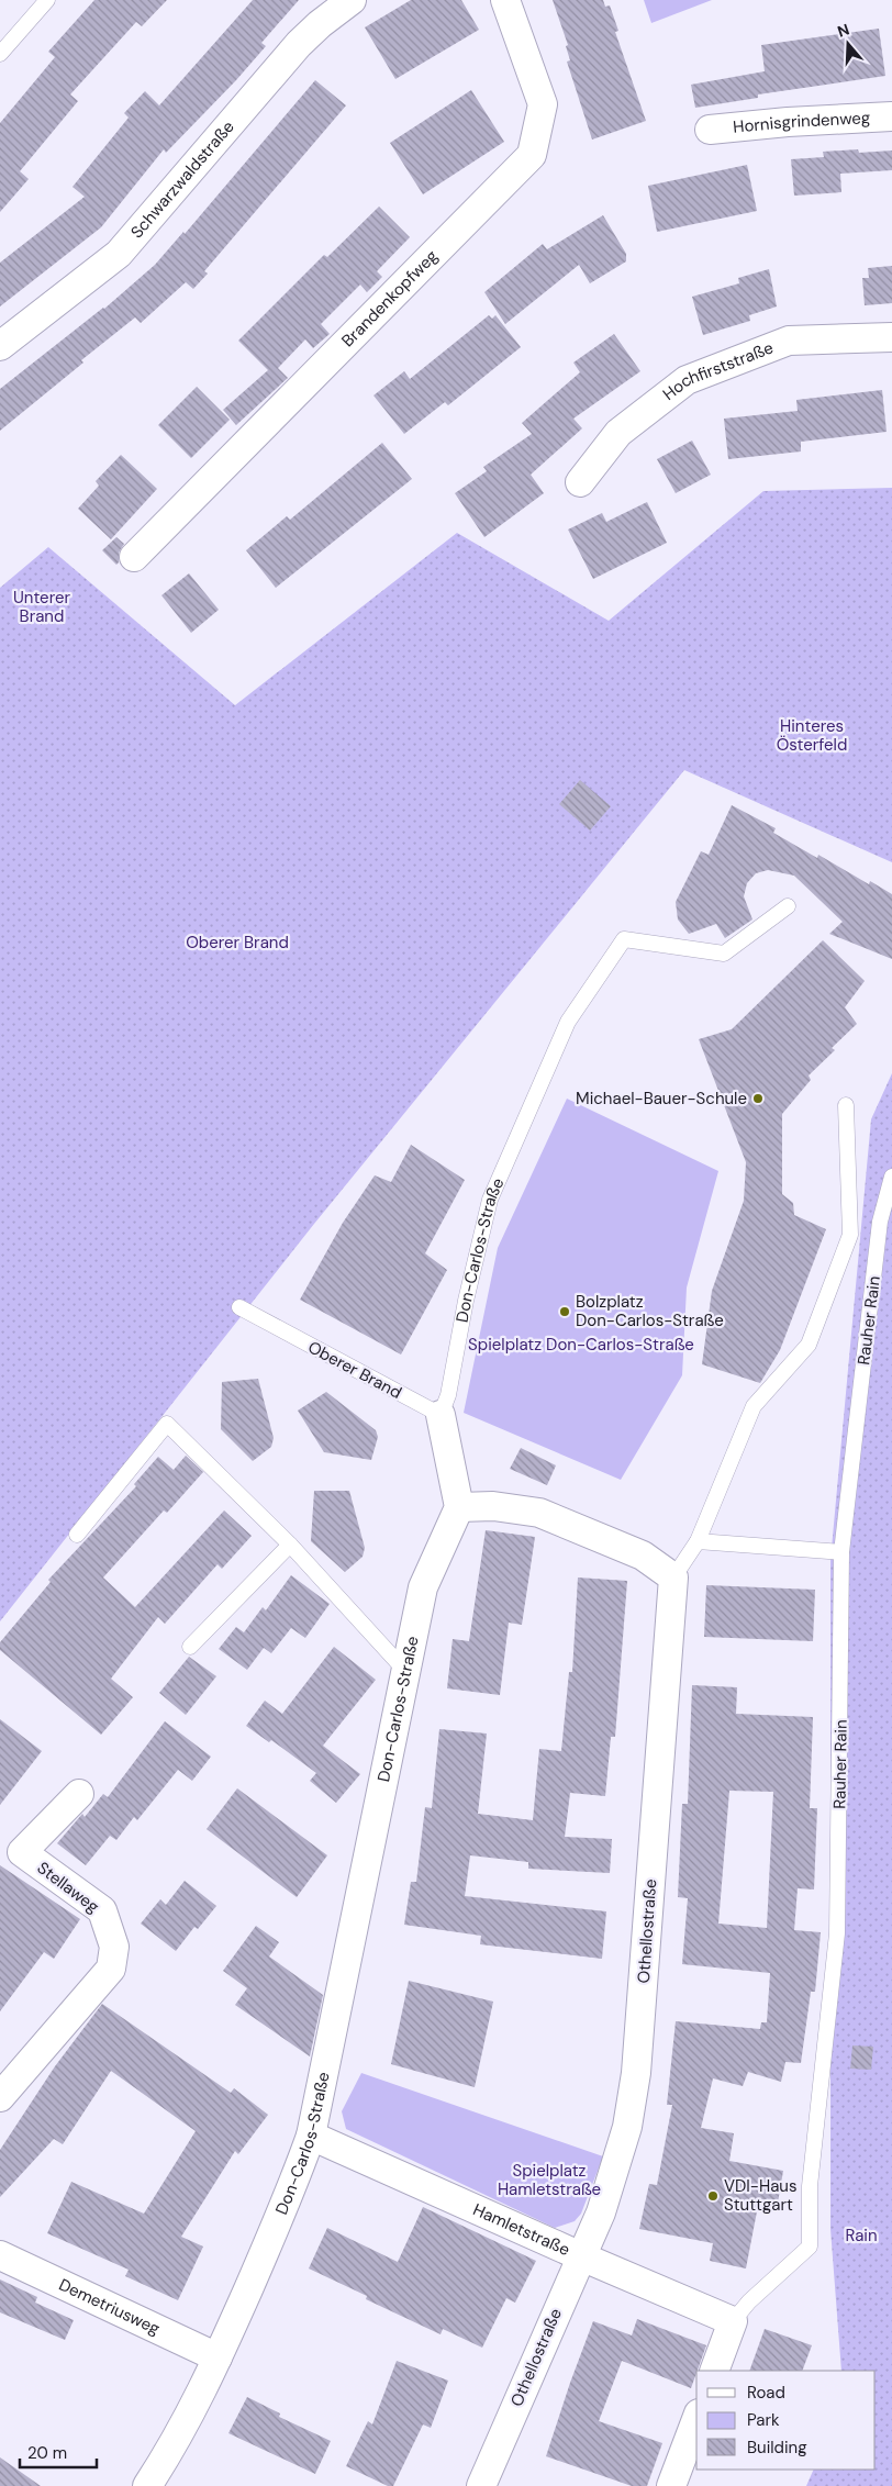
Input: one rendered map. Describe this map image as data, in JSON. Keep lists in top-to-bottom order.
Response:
{
  "streets": {
    "street": [
      "Hornisgrindenweg",
      "Schwarzwaldstraße",
      "Brandenkopfweg",
      "Hochfirststraße",
      "Don-Carlos-Straße",
      "Stellaweg",
      "Othellostraße",
      "Hamletstraße",
      "Demetriusweg"
    ],
    "lane": ["Rauher Rain", "Oberer Brand"]
  },
  "crossings": [
    ["Don-Carlos-Straße", "Oberer Brand"],
    ["Don-Carlos-Straße", "Hamletstraße"],
    ["Don-Carlos-Straße", "Demetriusweg"],
    ["Rauher Rain", "Hamletstraße"],
    ["Othellostraße", "Hamletstraße"]
  ],
  "parks": [
    "Unterer Brand",
    "Hinteres Österfeld",
    "Oberer Brand",
    "Spielplatz Don-Carlos-Straße",
    "Spielplatz Hamletstraße",
    "Rain"
  ],
  "places": ["Michael-Bauer-Schule", "Bolzplatz Don-Carlos-Straße", "VDI-Haus Stuttgart"],
  "legend": ["Road", "Park", "Building"],
  "scale_bar": "20 m",
  "north": "top"
}
